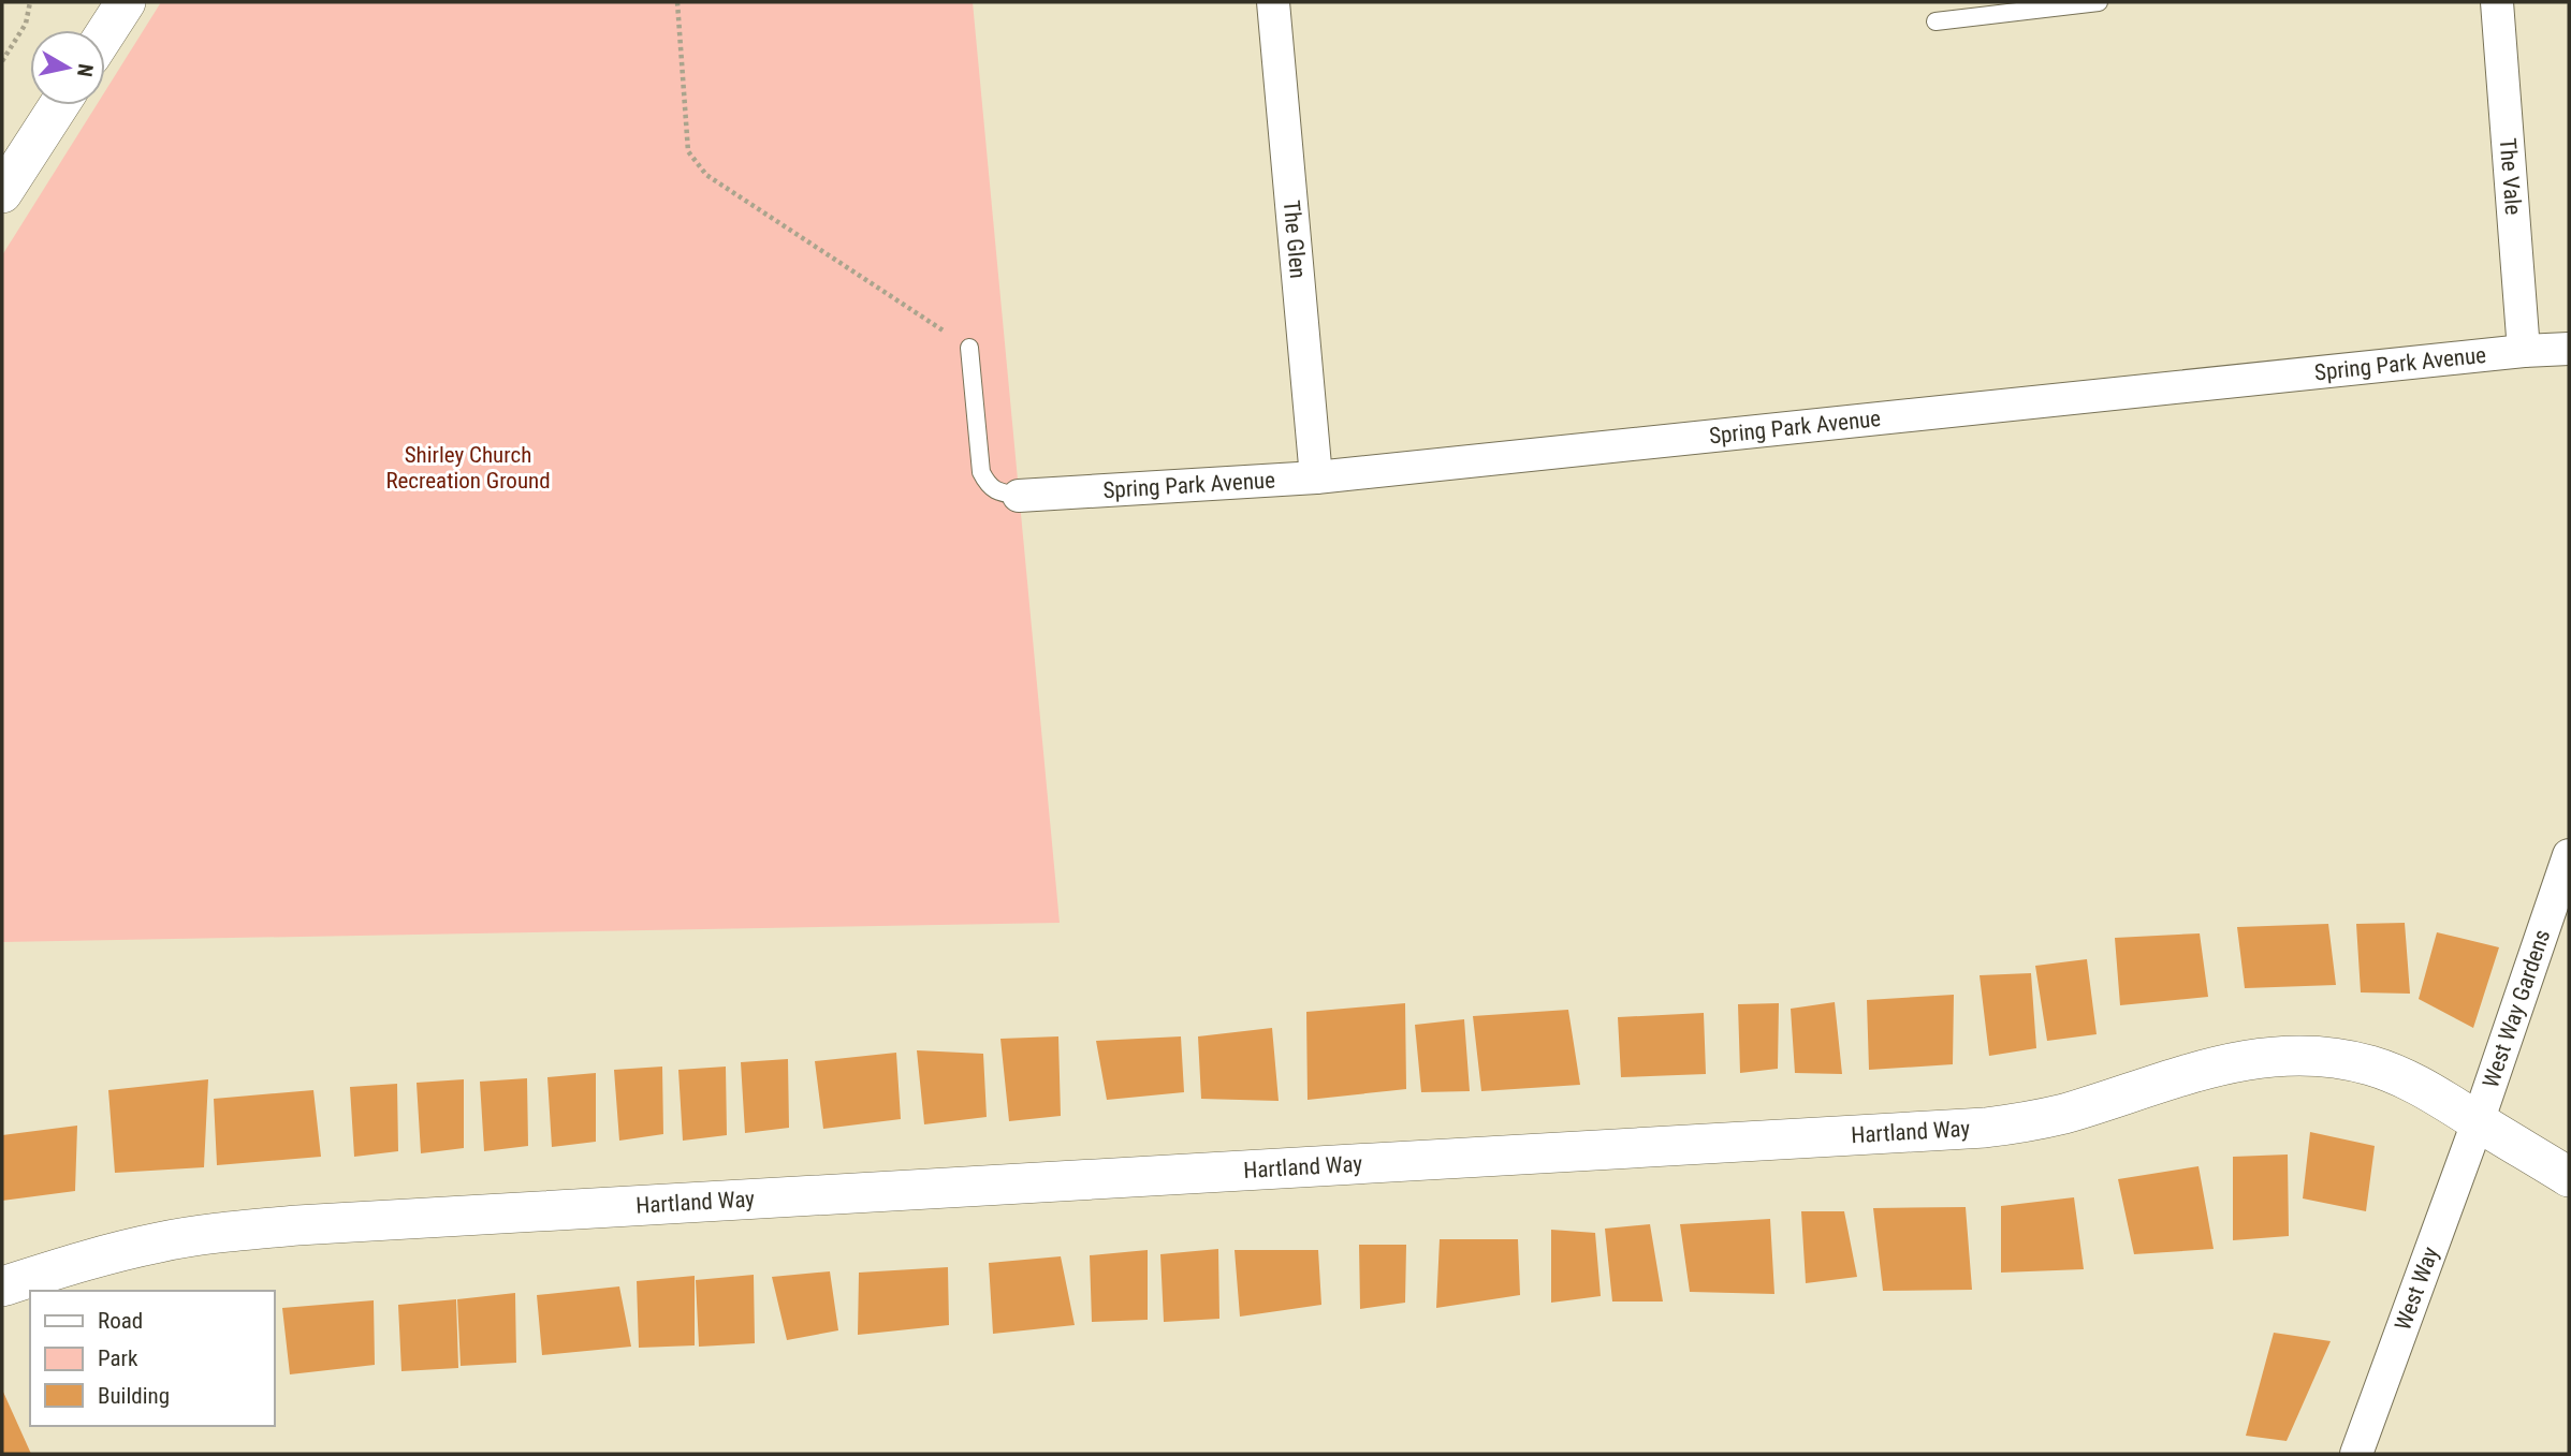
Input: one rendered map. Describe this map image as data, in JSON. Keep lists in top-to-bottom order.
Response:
{
  "streets": {
    "street": [
      "The Vale",
      "The Glen",
      "Spring Park Avenue",
      "West Way Gardens",
      "Hartland Way",
      "West Way"
    ]
  },
  "crossings": [
    ["The Vale", "Spring Park Avenue"],
    ["The Glen", "Spring Park Avenue"],
    ["West Way Gardens", "Hartland Way"],
    ["West Way Gardens", "West Way"],
    ["Hartland Way", "West Way"]
  ],
  "parks": ["Shirley Church Recreation Ground"],
  "legend": ["Road", "Park", "Building"],
  "north": "right"
}
